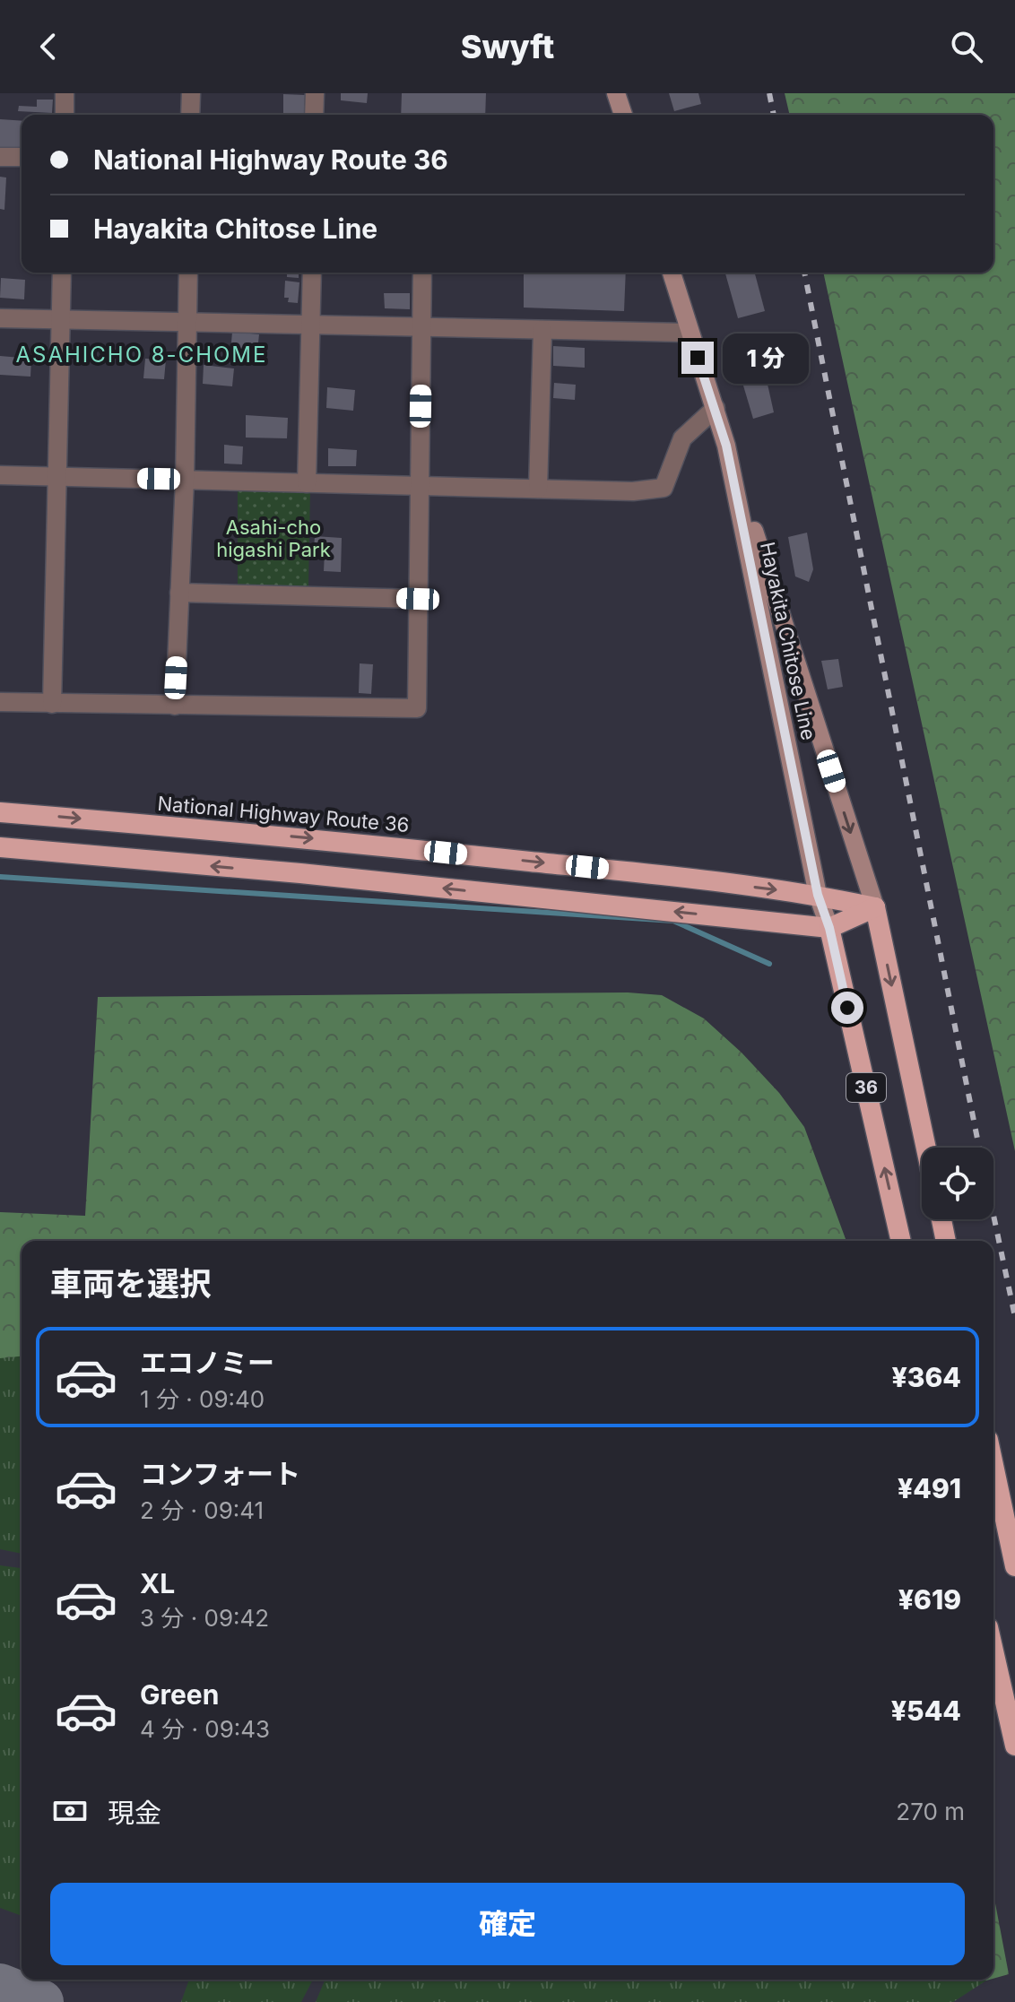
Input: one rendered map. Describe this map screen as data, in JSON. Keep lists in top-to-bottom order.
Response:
{
  "streets": {
    "highway": ["National Highway Route 36", "36"],
    "main road": ["Hayakita Chitose Line"]
  },
  "crossings": [
    ["Hayakita Chitose Line", "National Highway Route 36"],
    ["Hayakita Chitose Line", "36"],
    ["National Highway Route 36", "36"]
  ],
  "districts": ["ASAHICHO 8-CHOME"],
  "parks": ["Asahi-cho higashi Park"],
  "page": {
    "header": "Swyft",
    "banner": ["National Highway Route 36", "Hayakita Chitose Line"],
    "bubble": "1 分",
    "heading": "車両を選択",
    "list": [
      {
        "name": "エコノミー",
        "note": "1 分 · 09:40",
        "value": "¥364"
      },
      {
        "name": "コンフォート",
        "note": "2 分 · 09:41",
        "value": "¥491"
      },
      {
        "name": "XL",
        "note": "3 分 · 09:42",
        "value": "¥619"
      },
      {
        "name": "Green",
        "note": "4 分 · 09:43",
        "value": "¥544"
      }
    ],
    "pay": ["現金", "270 m"],
    "buttons": "確定"
  }
}
